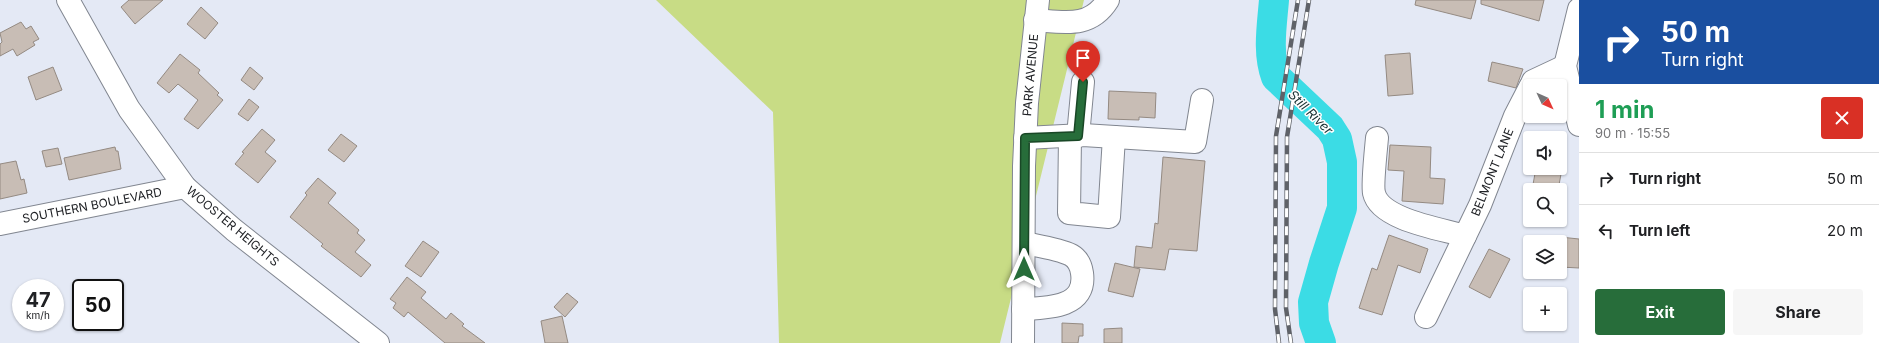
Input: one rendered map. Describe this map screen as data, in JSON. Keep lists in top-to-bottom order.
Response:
{
  "streets": {
    "main road": [
      "PARK AVENUE",
      "BELMONT LANE",
      "SOUTHERN BOULEVARD",
      "WOOSTER HEIGHTS"
    ]
  },
  "crossings": [
    ["SOUTHERN BOULEVARD", "WOOSTER HEIGHTS"]
  ],
  "water": ["Still River"],
  "north": "bottom right",
  "page": {
    "turn": ["50 m", "Turn right"],
    "map_buttons": "+",
    "heading": ["1 min", "90 m · 15:55"],
    "list": [
      {
        "name": "Turn right",
        "value": "50 m"
      },
      {
        "name": "Turn left",
        "value": "20 m"
      }
    ],
    "speed": "47 km/h",
    "limit": "50",
    "buttons": ["Exit", "Share"]
  }
}
